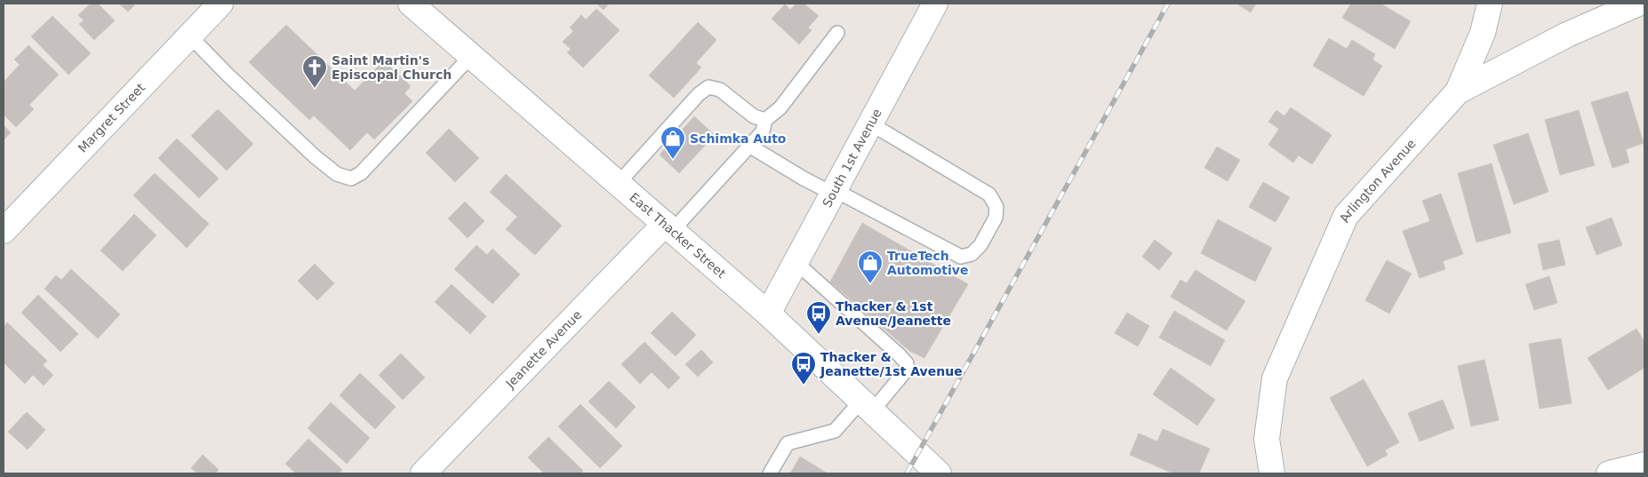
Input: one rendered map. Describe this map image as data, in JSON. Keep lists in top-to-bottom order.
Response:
{
  "streets": {
    "street": [
      "Margret Street",
      "South 1st Avenue",
      "Arlington Avenue",
      "East Thacker Street",
      "Jeanette Avenue"
    ]
  },
  "crossings": [
    ["South 1st Avenue", "East Thacker Street"],
    ["East Thacker Street", "Jeanette Avenue"]
  ],
  "places": {
    "church": ["Saint Martin's Episcopal Church"],
    "shop": ["Schimka Auto", "TrueTech Automotive"],
    "bus stop": ["Thacker & 1st Avenue/Jeanette", "Thacker & Jeanette/1st Avenue"]
  }
}
